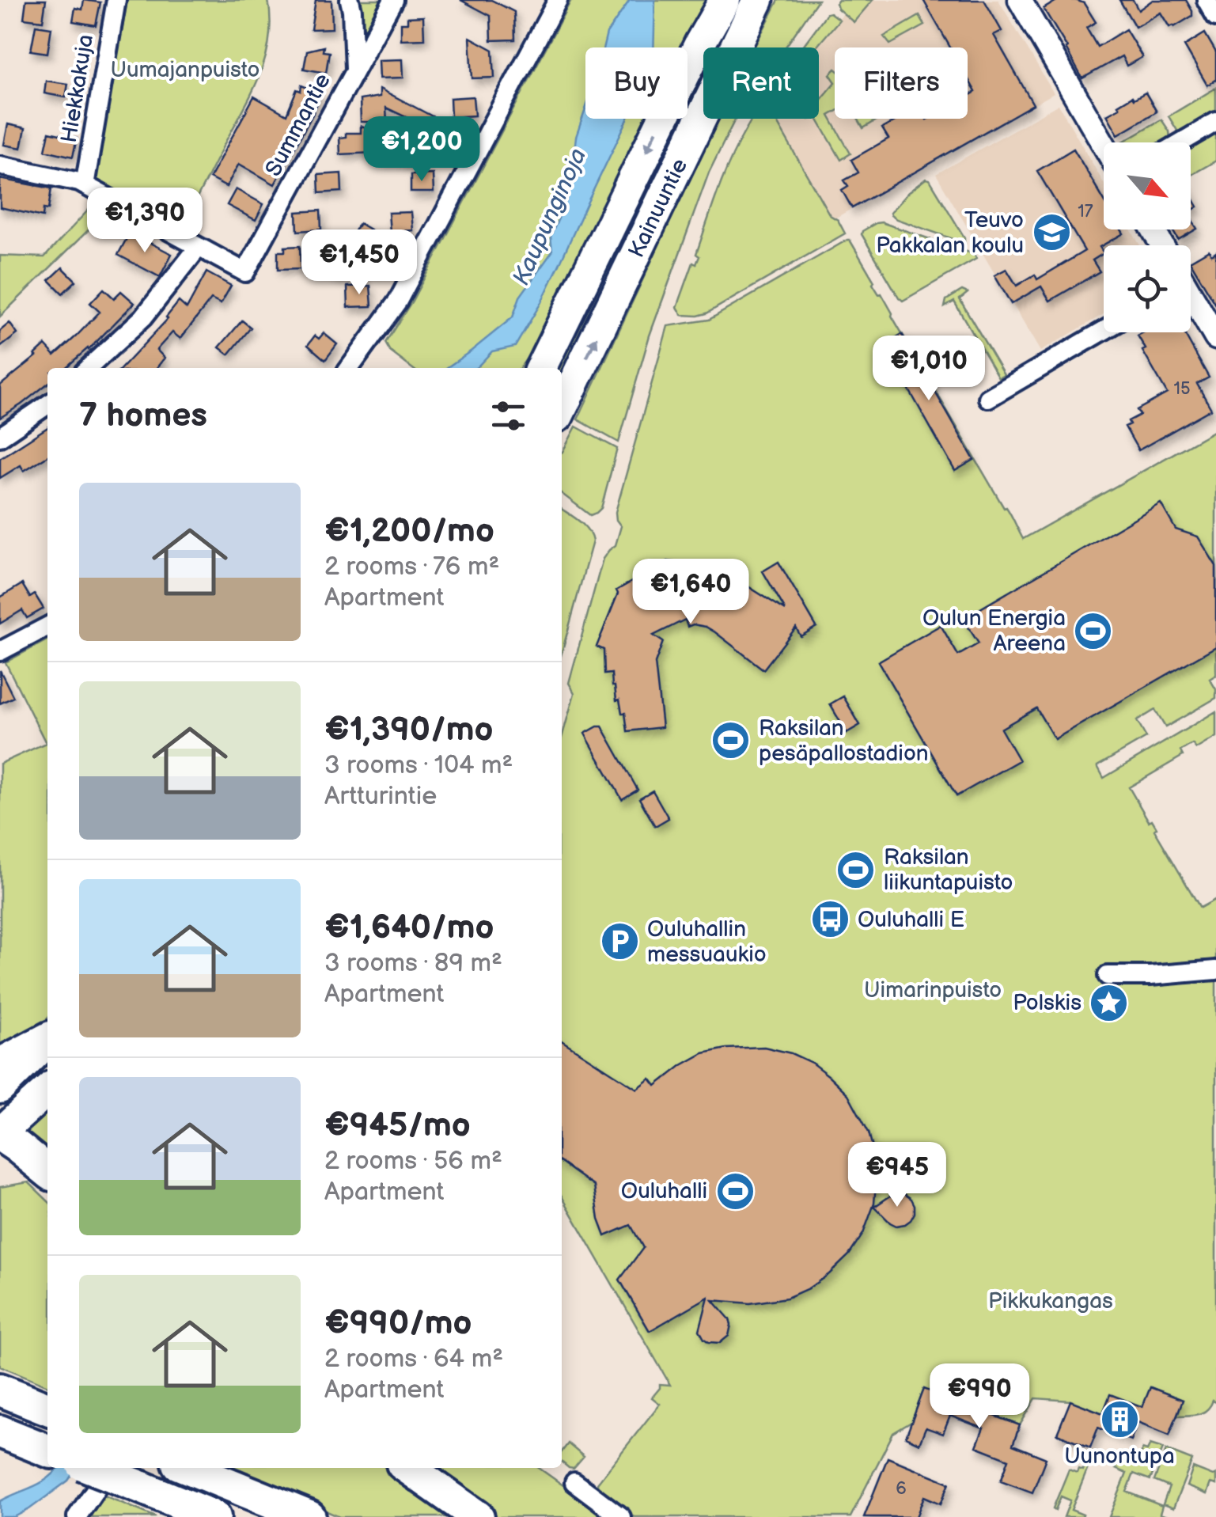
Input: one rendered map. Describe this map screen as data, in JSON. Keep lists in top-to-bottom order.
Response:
{
  "streets": {
    "highway": ["Kainuuntie"],
    "street": ["Hiekkakuja", "Summantie"]
  },
  "water": ["Kaupunginoja"],
  "parks": ["Uumajanpuisto", "Uimarinpuisto", "Pikkukangas"],
  "places": {
    "school or university": ["Teuvo Pakkalan koulu"],
    "sports": [
      "Oulun Energia Areena",
      "Raksilan pesäpallostadion",
      "Raksilan liikuntapuisto",
      "Ouluhalli"
    ],
    "bus stop": ["Ouluhalli E"],
    "parking": ["Ouluhallin messuaukio"],
    "place": ["Polskis"],
    "building": ["Uunontupa"]
  },
  "house_numbers": ["17", "15", "6"],
  "north": "bottom right",
  "page": {
    "chip": ["Buy", "Rent", "Filters"],
    "price": [
      "€1,200",
      "€1,390",
      "€1,450",
      "€1,010",
      "€1,640",
      "€945",
      "€990"
    ],
    "heading": "7 homes",
    "list": [
      {
        "name": "€1,200/mo",
        "note": "2 rooms · 76 m² · Apartment"
      },
      {
        "name": "€1,390/mo",
        "note": "3 rooms · 104 m² · Artturintie"
      },
      {
        "name": "€1,640/mo",
        "note": "3 rooms · 89 m² · Apartment"
      },
      {
        "name": "€945/mo",
        "note": "2 rooms · 56 m² · Apartment"
      },
      {
        "name": "€990/mo",
        "note": "2 rooms · 64 m² · Apartment"
      }
    ]
  }
}
